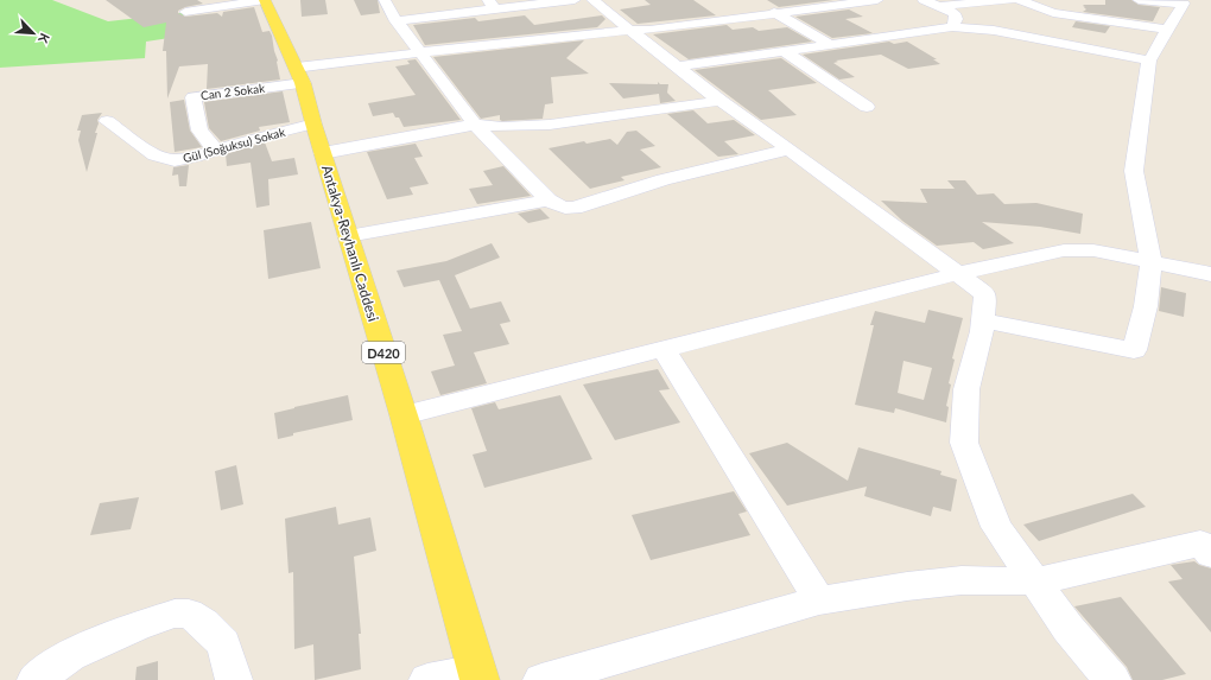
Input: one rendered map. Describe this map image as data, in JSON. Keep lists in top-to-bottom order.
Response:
{
  "streets": {
    "main road": ["Antakya-Reyhanlı Caddesi", "D420"],
    "street": ["Can 2 Sokak", "Gül (Soğuksu) Sokak"]
  },
  "crossings": [
    ["Can 2 Sokak", "Gül (Soğuksu) Sokak"],
    ["Can 2 Sokak", "Antakya-Reyhanlı Caddesi"],
    ["Gül (Soğuksu) Sokak", "Antakya-Reyhanlı Caddesi"]
  ],
  "north": "bottom right"
}
